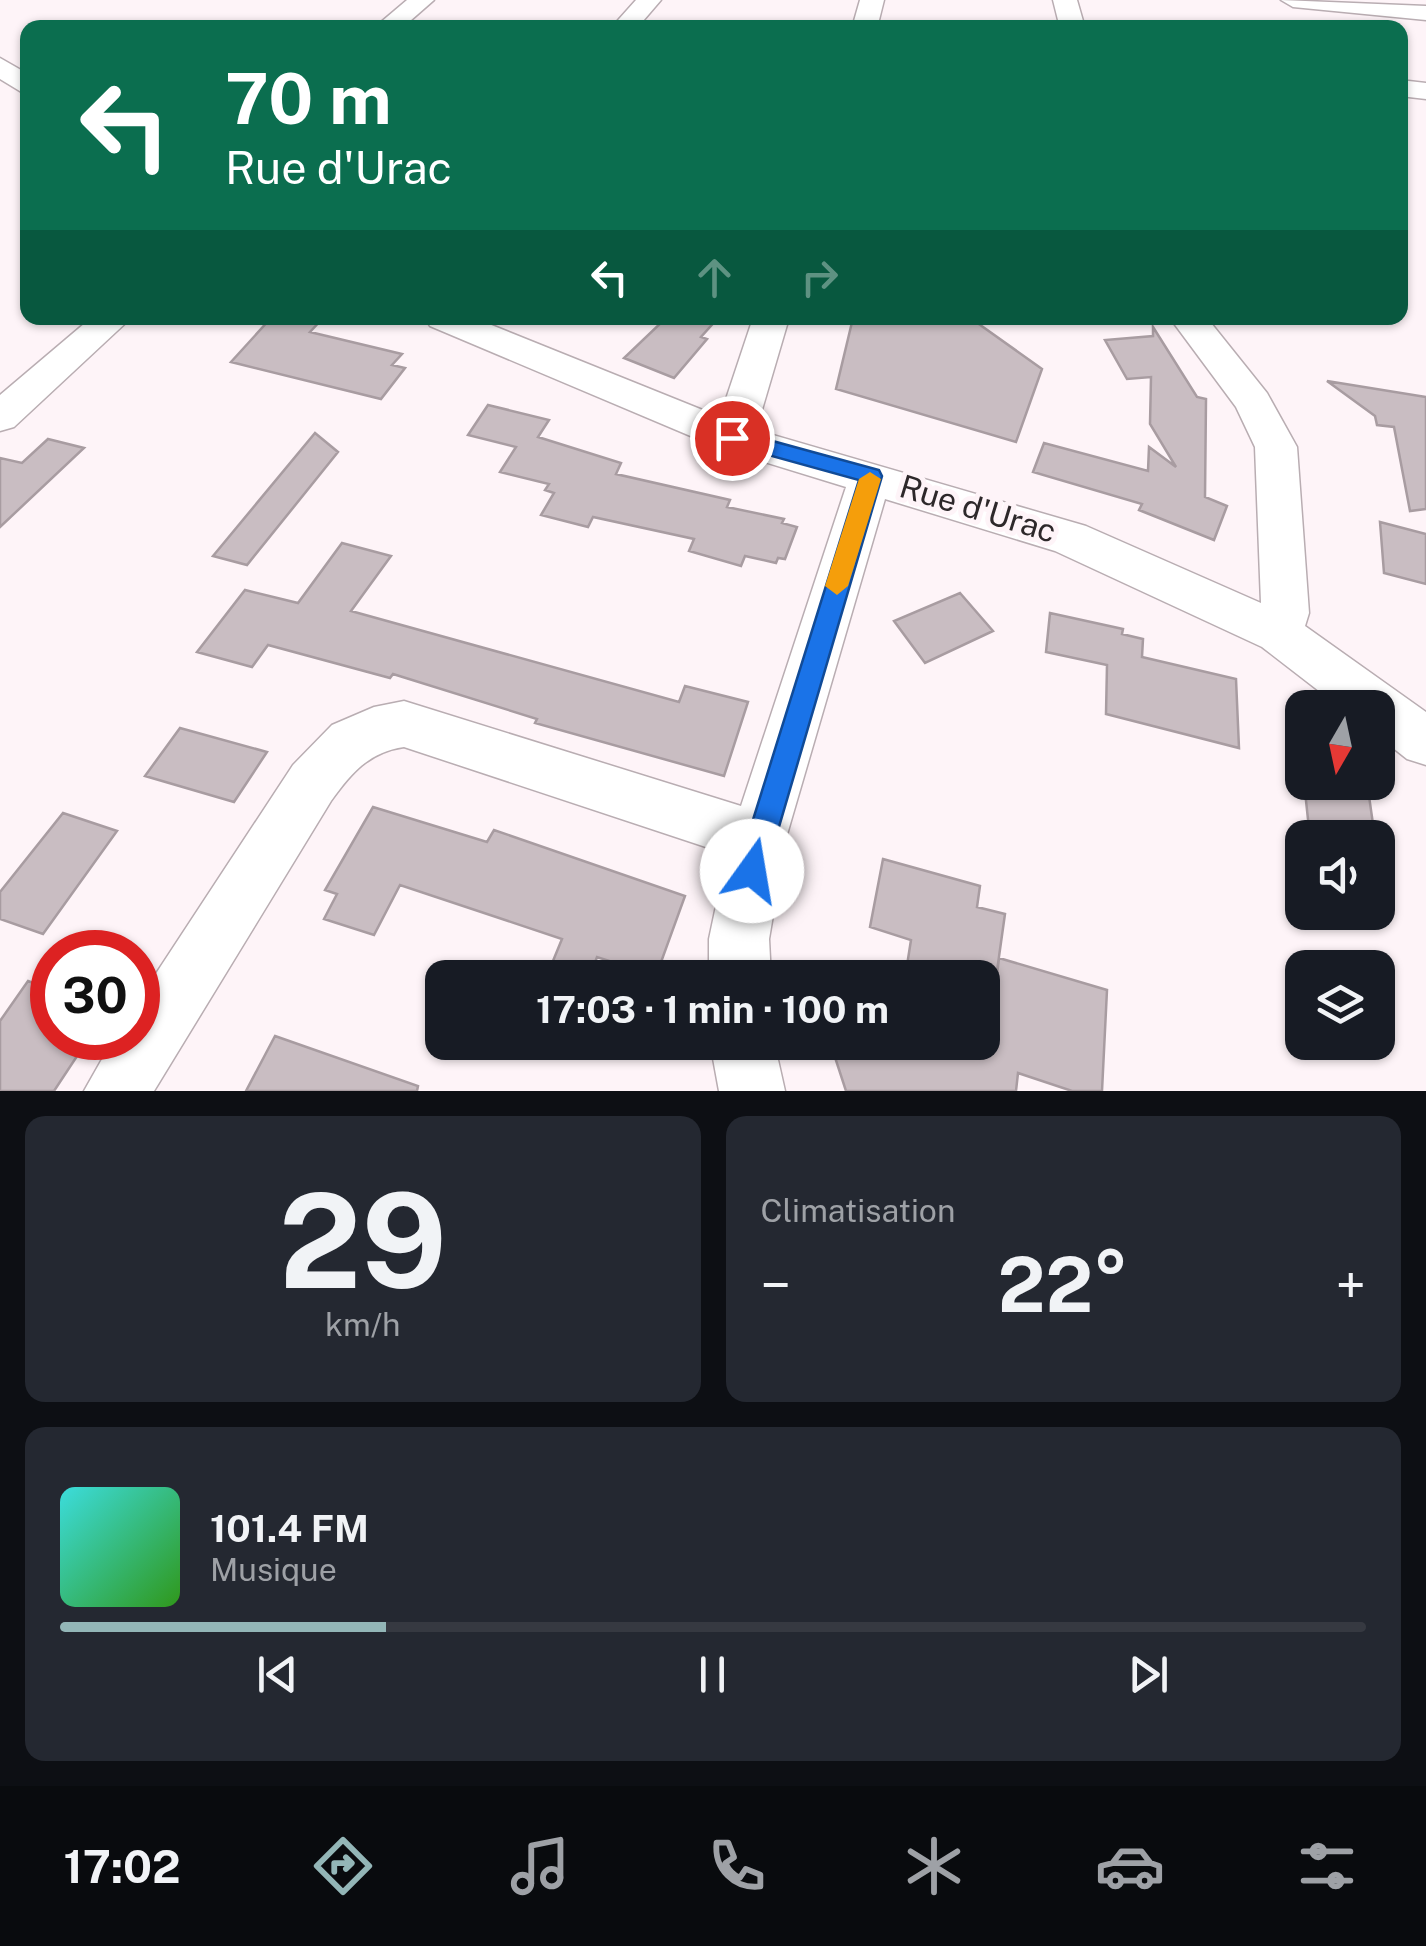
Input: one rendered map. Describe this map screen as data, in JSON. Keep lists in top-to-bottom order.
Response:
{
  "streets": {
    "street": ["Rue d'Urac"]
  },
  "north": "bottom",
  "page": {
    "turn": ["70 m", "Rue d'Urac"],
    "limit": "30",
    "trip": "17:03 · 1 min · 100 m",
    "tile": [
      ["29", "km/h"],
      "Climatisation"
    ],
    "heat": ["−", "22°", "+"],
    "song": ["101.4 FM", "Musique"],
    "tabs": "17:02"
  }
}
